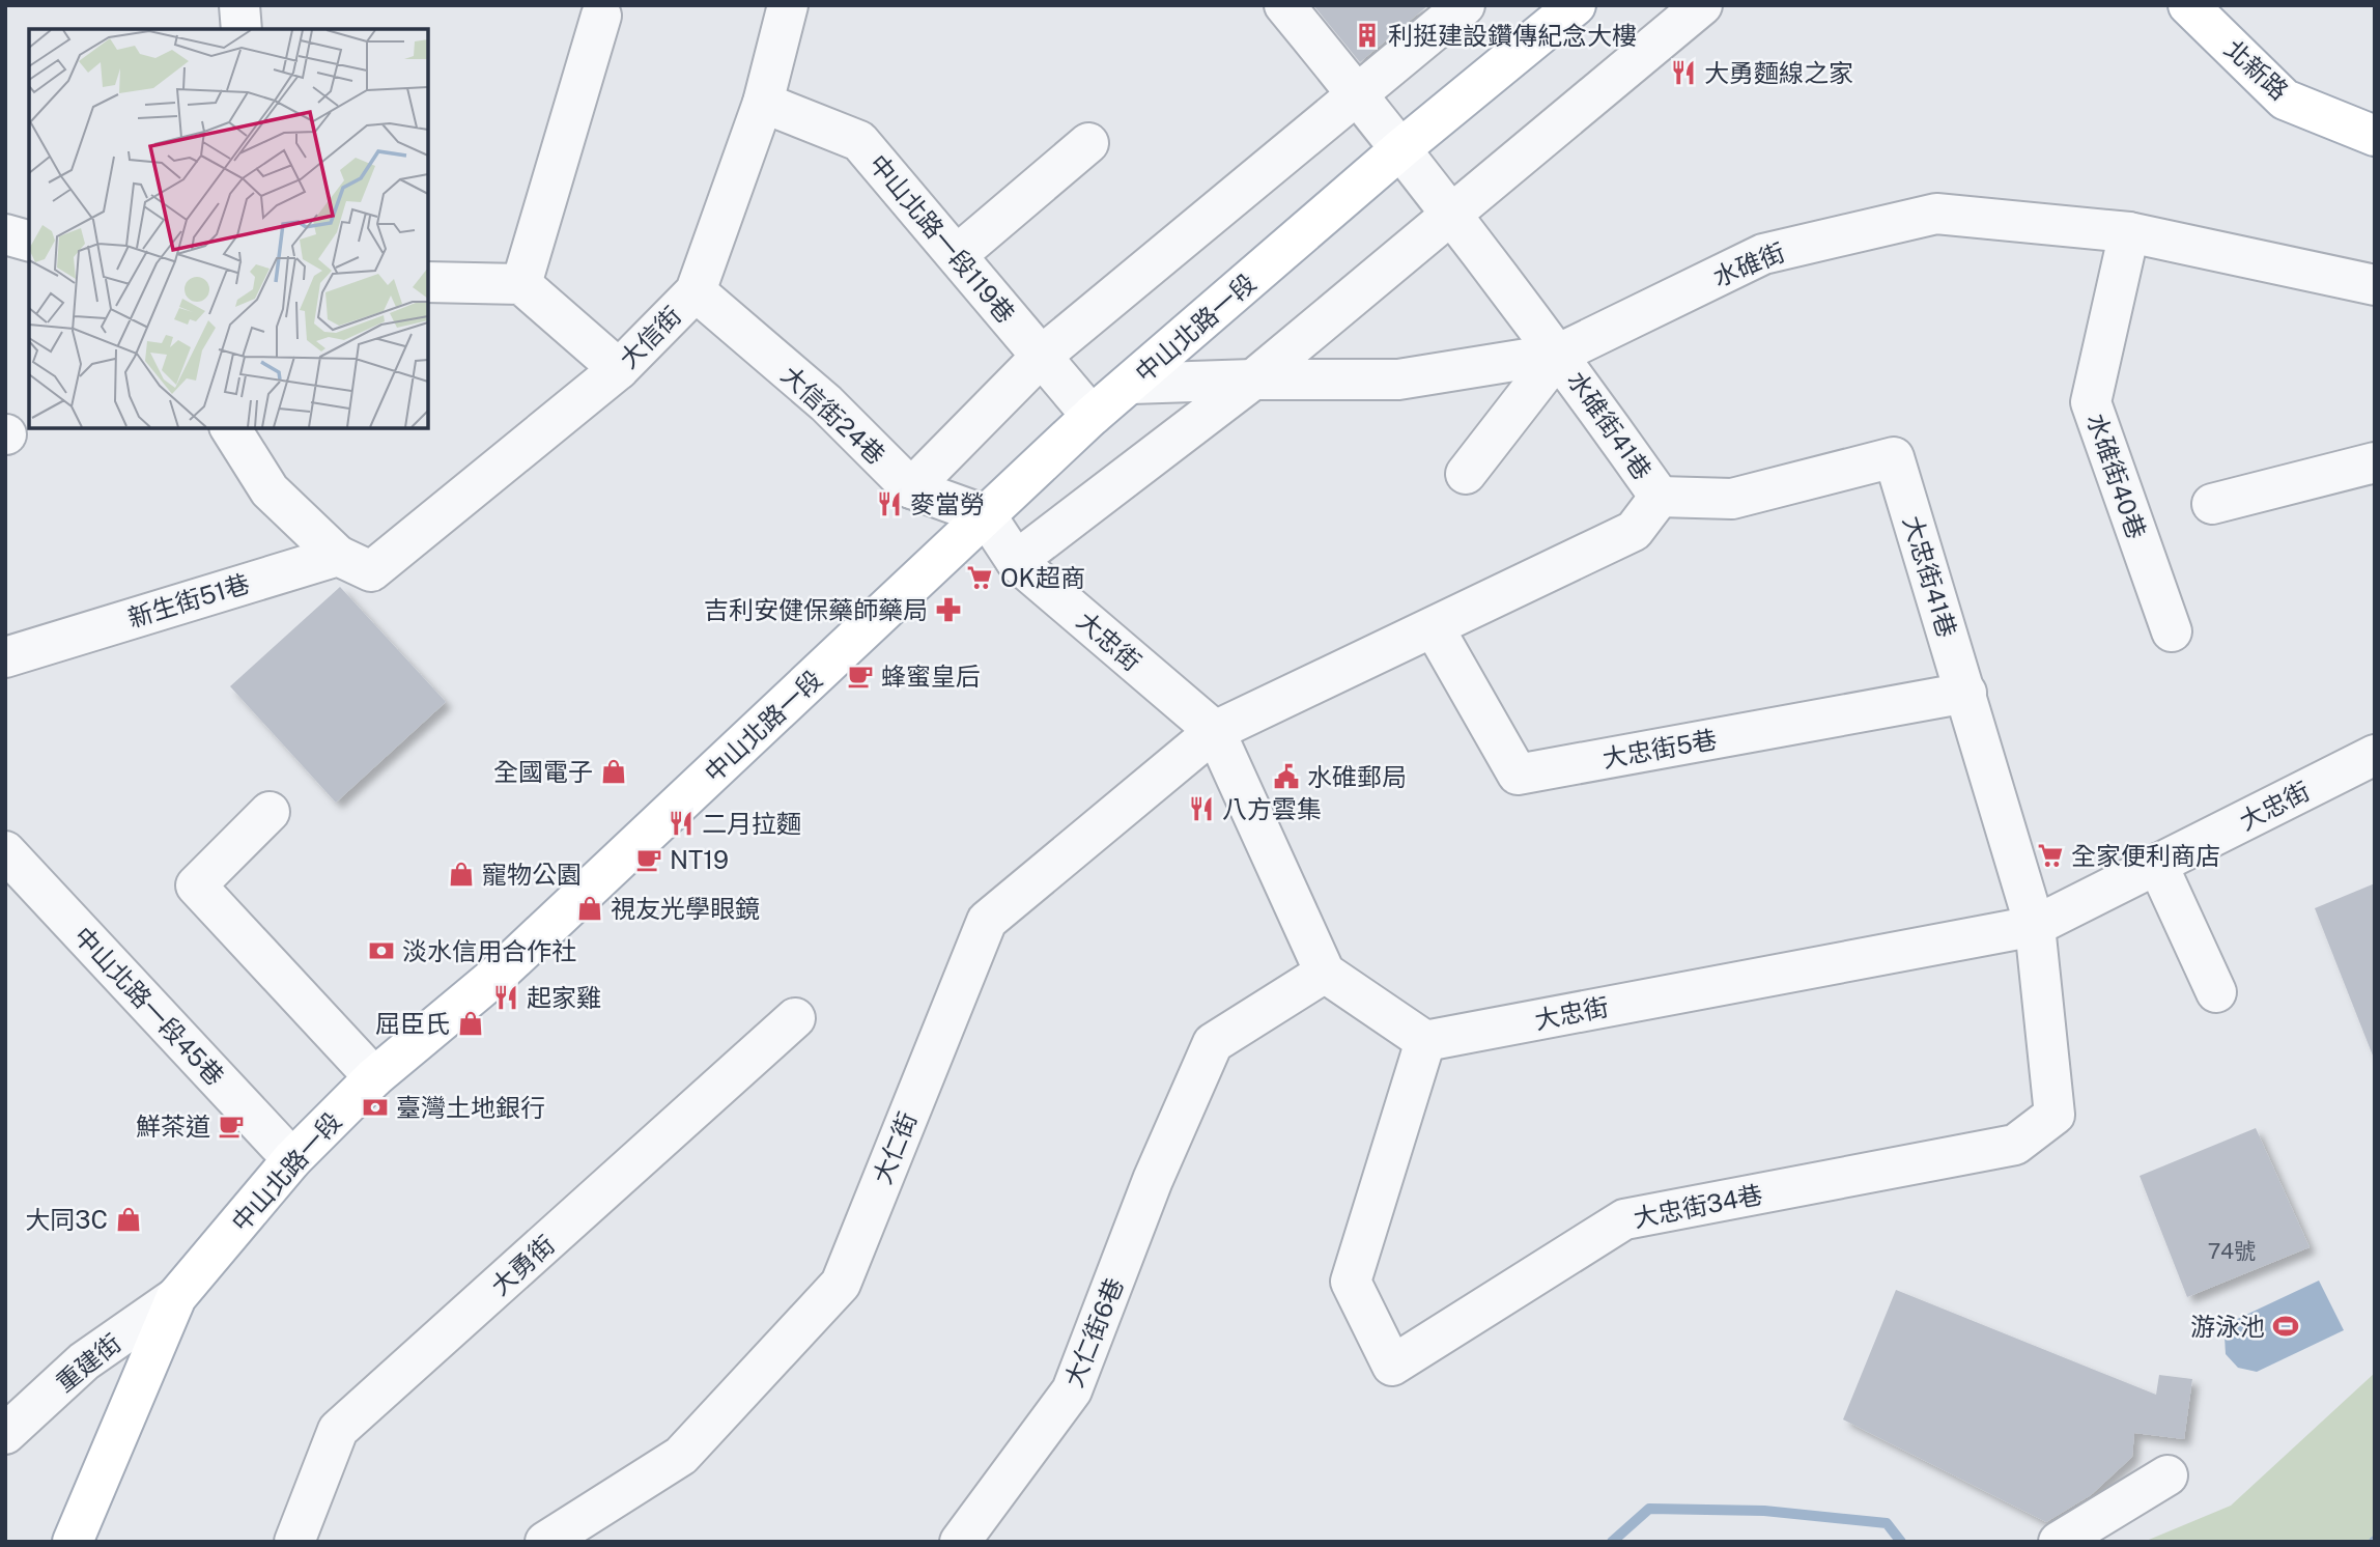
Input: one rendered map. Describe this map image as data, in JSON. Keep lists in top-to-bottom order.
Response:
{
  "streets": {
    "main road": ["北新路", "中山北路一段"],
    "street": [
      "中山北路一段119巷",
      "水碓街",
      "大信街",
      "大信街24巷",
      "水碓街41巷",
      "水碓街40巷",
      "大忠街41巷",
      "新生街51巷",
      "大忠街",
      "大忠街5巷",
      "中山北路一段45巷",
      "大仁街",
      "大忠街34巷",
      "大勇街",
      "大仁街6巷",
      "重建街"
    ]
  },
  "crossings": [
    ["中山北路一段119巷", "中山北路一段"],
    ["中山北路一段119巷", "大信街"],
    ["水碓街", "中山北路一段"],
    ["水碓街", "水碓街41巷"],
    ["水碓街", "水碓街40巷"],
    ["中山北路一段", "大信街24巷"],
    ["中山北路一段", "水碓街41巷"],
    ["中山北路一段", "大忠街"],
    ["中山北路一段", "中山北路一段45巷"],
    ["中山北路一段", "重建街"],
    ["大信街", "大信街24巷"],
    ["大信街", "新生街51巷"],
    ["大信街24巷", "大忠街"],
    ["水碓街41巷", "大忠街41巷"],
    ["大忠街41巷", "大忠街"],
    ["大忠街41巷", "大忠街5巷"],
    ["大忠街41巷", "大忠街34巷"],
    ["大忠街", "大仁街"],
    ["大忠街", "大忠街34巷"],
    ["大忠街", "大仁街6巷"]
  ],
  "places": {
    "building": ["利挺建設鑽傳紀念大樓"],
    "restaurant": [
      "大勇麵線之家",
      "麥當勞",
      "八方雲集",
      "二月拉麵",
      "起家雞"
    ],
    "supermarket": ["OK超商", "全家便利商店"],
    "pharmacy": ["吉利安健保藥師藥局"],
    "cafe": ["蜂蜜皇后", "NT19", "鮮茶道"],
    "shop": [
      "全國電子",
      "寵物公園",
      "視友光學眼鏡",
      "屈臣氏",
      "大同3C"
    ],
    "public building": ["水碓郵局"],
    "bank": ["淡水信用合作社", "臺灣土地銀行"],
    "sports": ["游泳池"]
  },
  "house_numbers": ["74號"]
}
